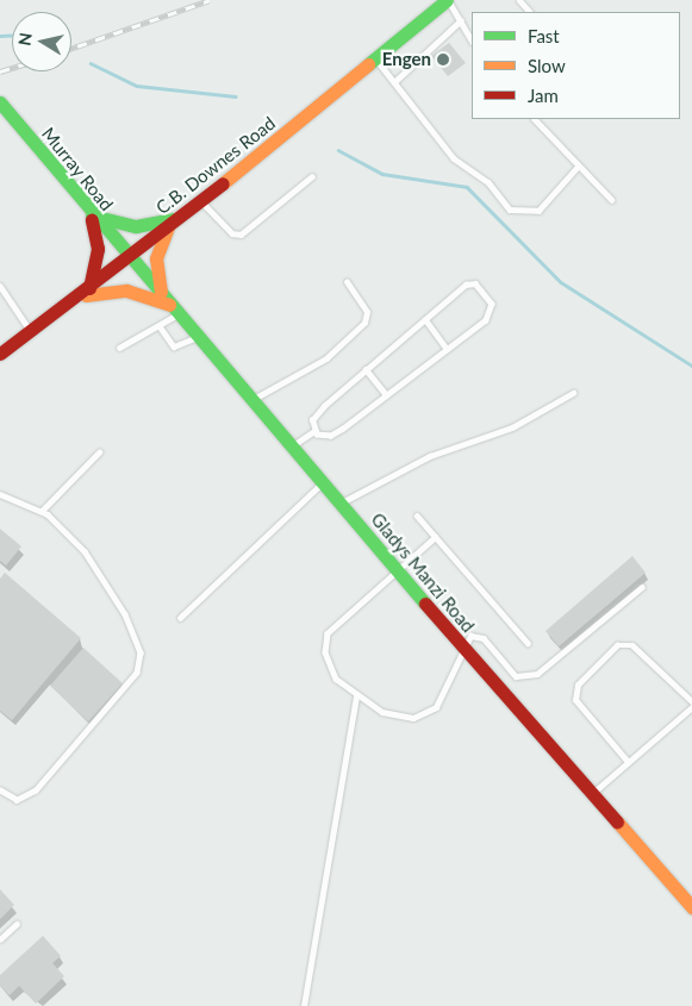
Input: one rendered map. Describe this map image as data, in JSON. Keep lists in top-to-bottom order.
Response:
{
  "streets": {
    "main road": ["C.B. Downes Road", "Murray Road", "Gladys Manzi Road"]
  },
  "crossings": [
    ["C.B. Downes Road", "Murray Road"],
    ["C.B. Downes Road", "Gladys Manzi Road"],
    ["Murray Road", "Gladys Manzi Road"]
  ],
  "places": ["Engen"],
  "legend": ["Fast", "Slow", "Jam"],
  "north": "left"
}
